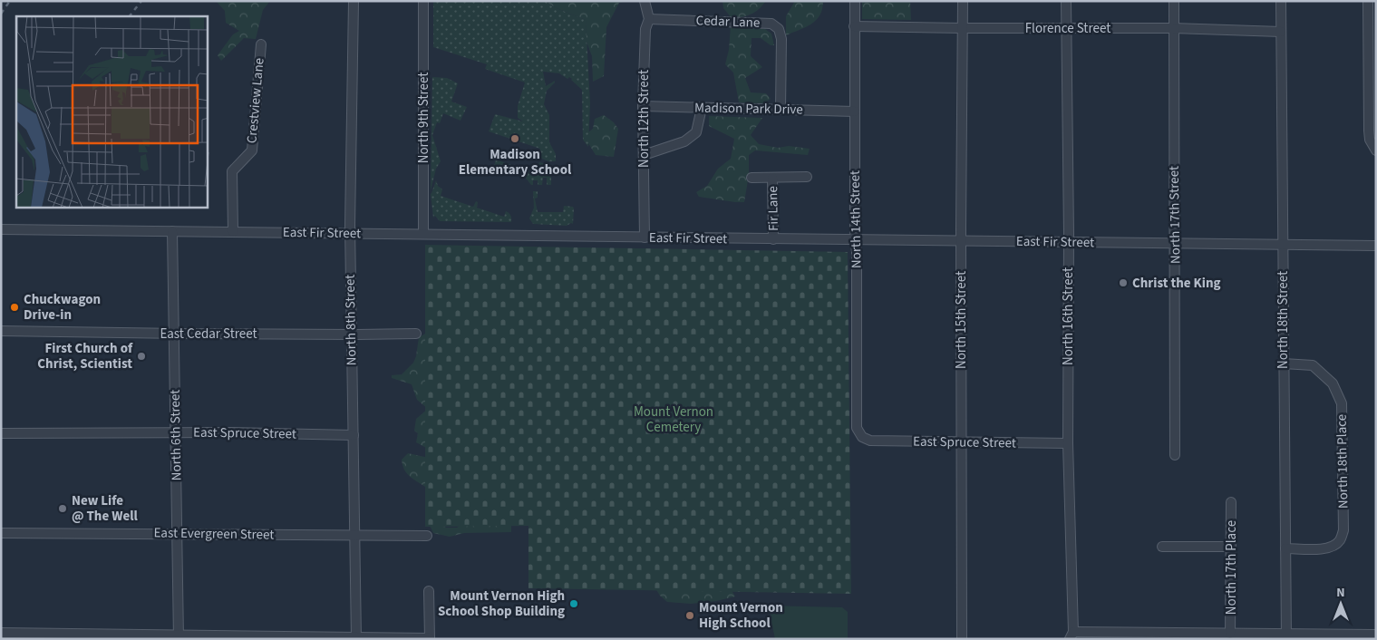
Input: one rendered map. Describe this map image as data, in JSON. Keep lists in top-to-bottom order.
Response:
{
  "streets": {
    "street": [
      "Cedar Lane",
      "Florence Street",
      "Crestview Lane",
      "Madison Park Drive",
      "North 9th Street",
      "North 12th Street",
      "Fir Lane",
      "North 17th Street",
      "North 14th Street",
      "East Fir Street",
      "North 16th Street",
      "North 8th Street",
      "North 15th Street",
      "North 18th Street",
      "East Cedar Street",
      "East Spruce Street",
      "North 6th Street",
      "North 18th Place",
      "East Evergreen Street",
      "North 17th Place"
    ]
  },
  "crossings": [
    ["Cedar Lane", "Madison Park Drive"],
    ["Cedar Lane", "North 12th Street"],
    ["Florence Street", "North 17th Street"],
    ["Florence Street", "North 14th Street"],
    ["Florence Street", "North 16th Street"],
    ["Florence Street", "North 15th Street"],
    ["Florence Street", "North 18th Street"],
    ["Crestview Lane", "East Fir Street"],
    ["Madison Park Drive", "North 12th Street"],
    ["Madison Park Drive", "North 14th Street"],
    ["North 9th Street", "East Fir Street"],
    ["North 12th Street", "East Fir Street"],
    ["Fir Lane", "East Fir Street"],
    ["North 17th Street", "East Fir Street"],
    ["North 14th Street", "East Fir Street"],
    ["North 14th Street", "East Spruce Street"],
    ["East Fir Street", "North 16th Street"],
    ["East Fir Street", "North 8th Street"],
    ["East Fir Street", "North 15th Street"],
    ["East Fir Street", "North 18th Street"],
    ["East Fir Street", "North 6th Street"],
    ["North 16th Street", "East Spruce Street"],
    ["North 8th Street", "East Cedar Street"],
    ["North 8th Street", "East Spruce Street"],
    ["North 8th Street", "East Evergreen Street"],
    ["North 15th Street", "East Spruce Street"],
    ["North 18th Street", "North 18th Place"],
    ["East Cedar Street", "North 6th Street"],
    ["East Spruce Street", "North 6th Street"],
    ["North 6th Street", "East Evergreen Street"]
  ],
  "parks": ["Mount Vernon Cemetery"],
  "places": [
    "Madison Elementary School",
    "Christ the King",
    "Chuckwagon Drive-in",
    "First Church of Christ, Scientist",
    "New Life @ The Well",
    "Mount Vernon High School Shop Building",
    "Mount Vernon High School"
  ],
  "north": "top"
}
